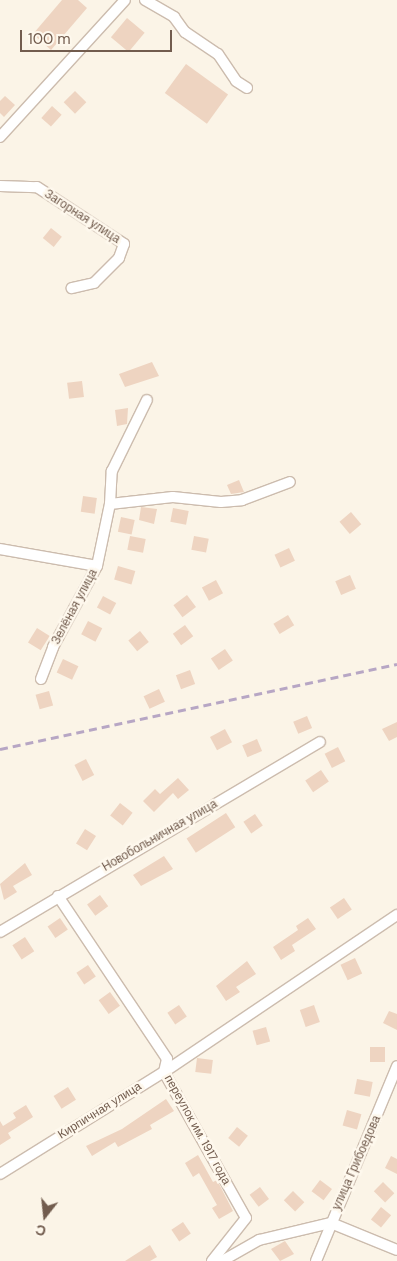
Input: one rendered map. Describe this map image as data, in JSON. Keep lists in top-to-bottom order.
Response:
{
  "streets": {
    "street": [
      "Загорная улица",
      "Зелёная улица",
      "Новобольничная улица",
      "Кирпичная улица",
      "переулок им. 1917 года",
      "улица Грибоедова"
    ]
  },
  "crossings": [
    ["Новобольничная улица", "переулок им. 1917 года"],
    ["Кирпичная улица", "переулок им. 1917 года"]
  ],
  "scale_bar": "100 m",
  "north": "bottom"
}
